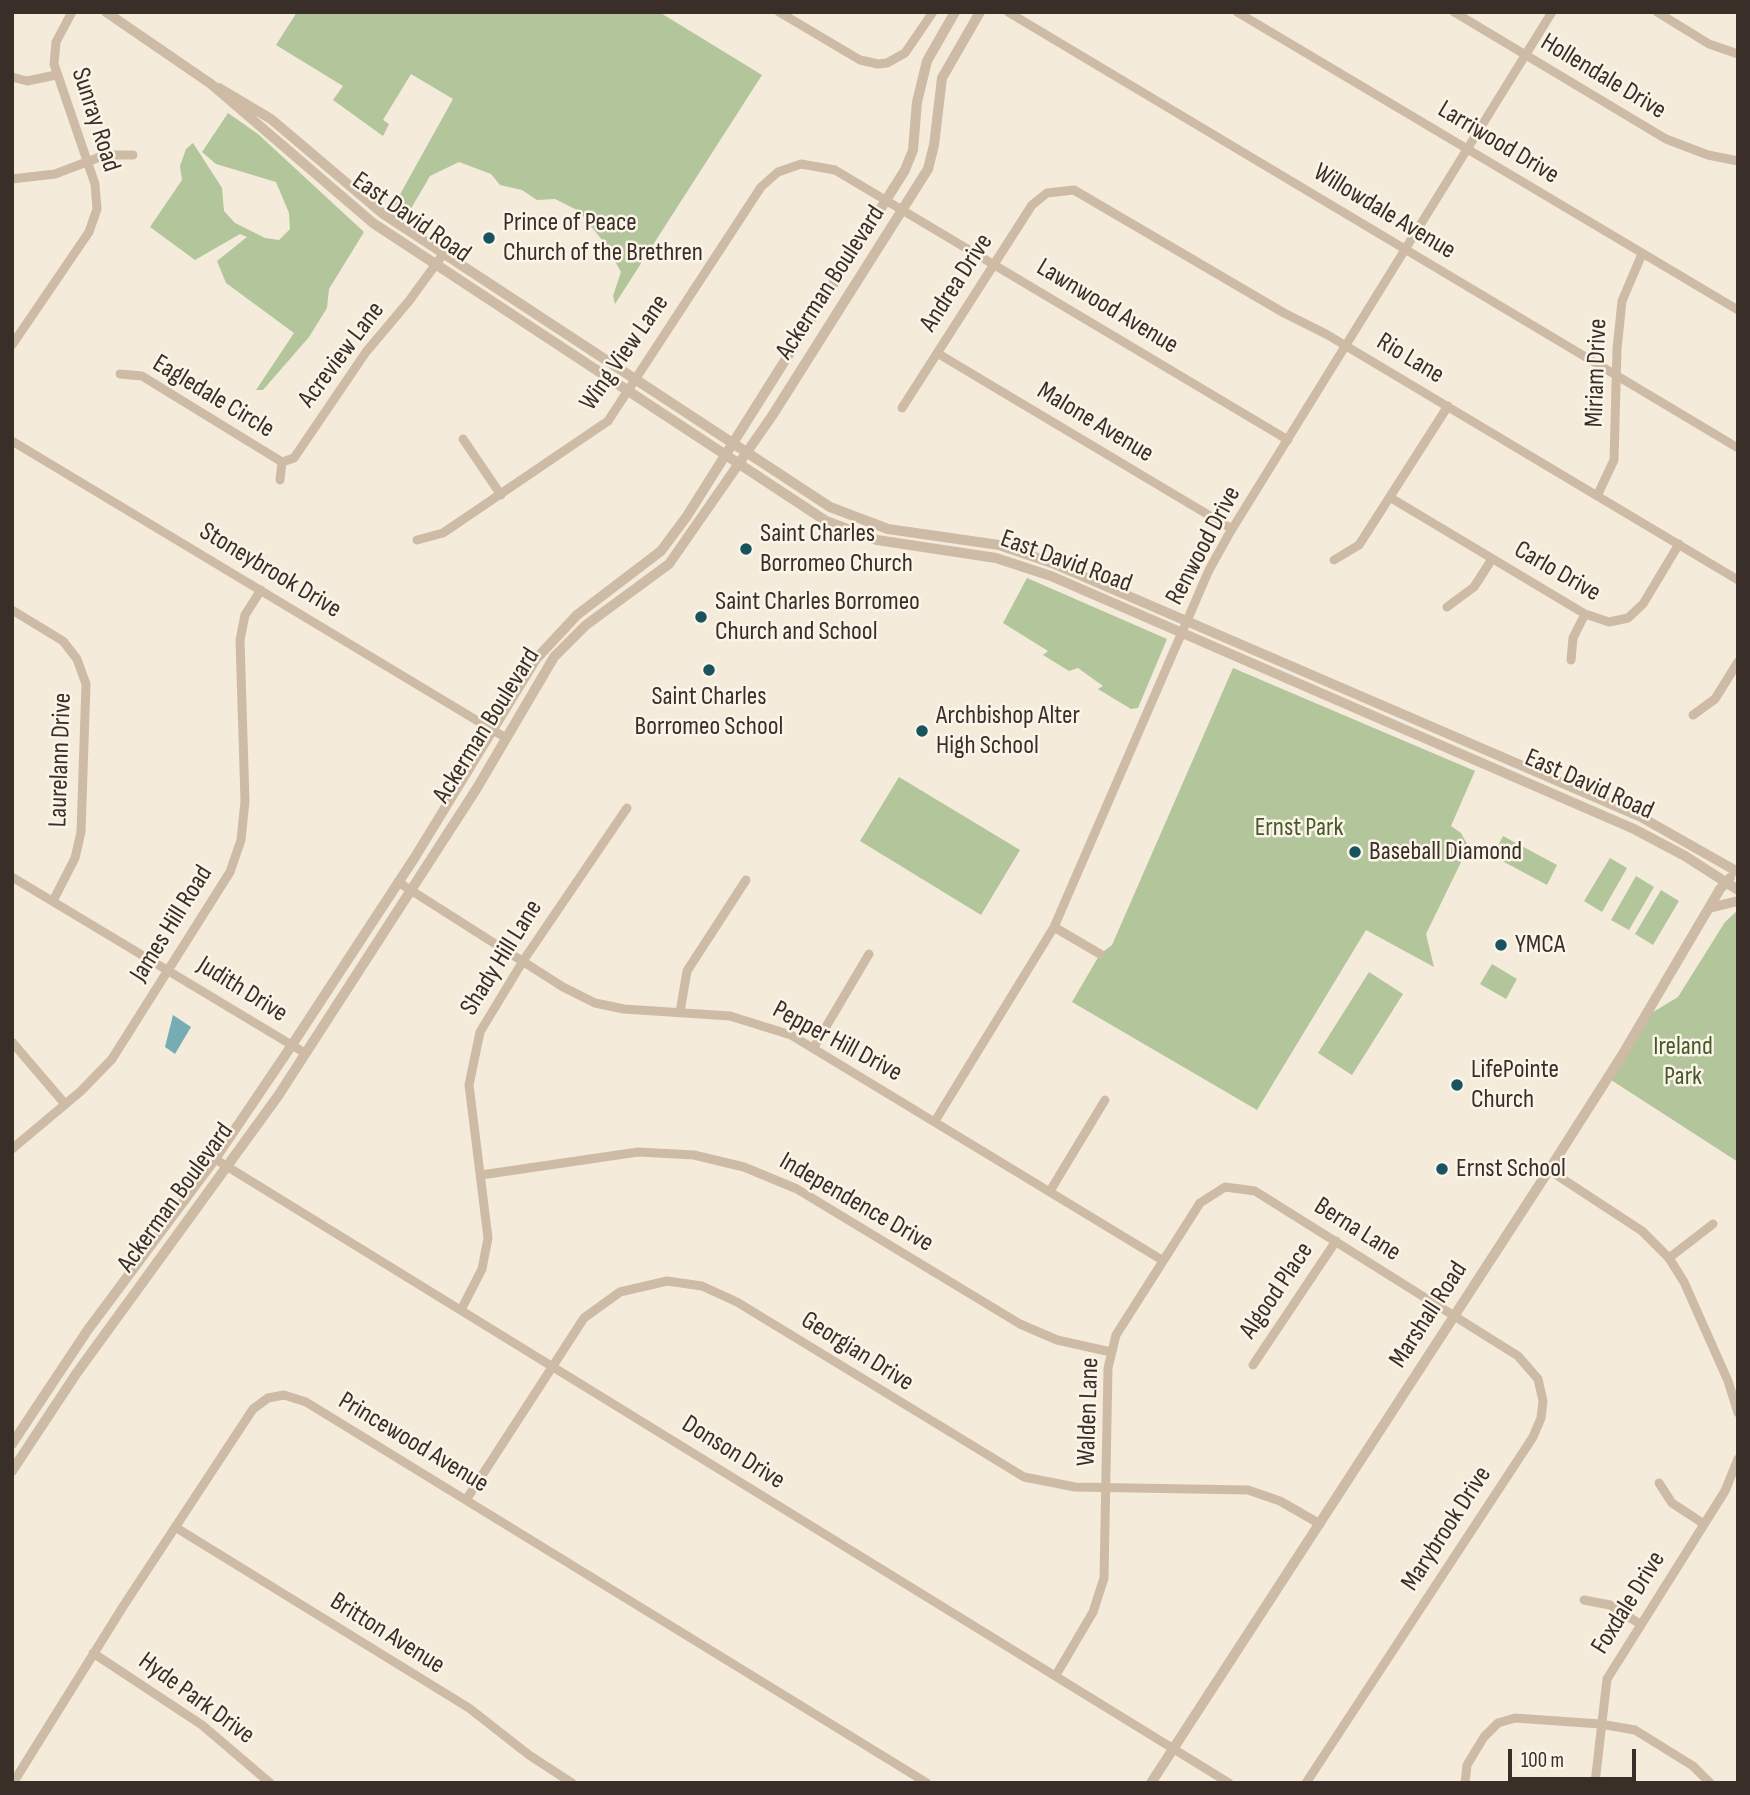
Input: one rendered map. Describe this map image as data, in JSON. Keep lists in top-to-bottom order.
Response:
{
  "streets": {
    "street": [
      "Hollendale Drive",
      "Sunray Road",
      "Larriwood Drive",
      "Willowdale Avenue",
      "East David Road",
      "Ackerman Boulevard",
      "Andrea Drive",
      "Lawnwood Avenue",
      "Wing View Lane",
      "Acreview Lane",
      "Rio Lane",
      "Miriam Drive",
      "Eagledale Circle",
      "Malone Avenue",
      "Renwood Drive",
      "Stoneybrook Drive",
      "Carlo Drive",
      "Laurelann Drive",
      "James Hill Road",
      "Shady Hill Lane",
      "Judith Drive",
      "Pepper Hill Drive",
      "Independence Drive",
      "Berna Lane",
      "Algood Place",
      "Marshall Road",
      "Georgian Drive",
      "Walden Lane",
      "Princewood Avenue",
      "Donson Drive",
      "Marybrook Drive",
      "Foxdale Drive",
      "Britton Avenue",
      "Hyde Park Drive"
    ]
  },
  "crossings": [
    ["Hollendale Drive", "Renwood Drive"],
    ["Larriwood Drive", "Miriam Drive"],
    ["Larriwood Drive", "Renwood Drive"],
    ["Willowdale Avenue", "Miriam Drive"],
    ["Willowdale Avenue", "Renwood Drive"],
    ["East David Road", "Ackerman Boulevard"],
    ["East David Road", "Wing View Lane"],
    ["East David Road", "Acreview Lane"],
    ["East David Road", "Renwood Drive"],
    ["East David Road", "Marshall Road"],
    ["Ackerman Boulevard", "Lawnwood Avenue"],
    ["Ackerman Boulevard", "Wing View Lane"],
    ["Ackerman Boulevard", "Stoneybrook Drive"],
    ["Ackerman Boulevard", "Judith Drive"],
    ["Ackerman Boulevard", "Pepper Hill Drive"],
    ["Ackerman Boulevard", "Donson Drive"],
    ["Andrea Drive", "Lawnwood Avenue"],
    ["Andrea Drive", "Rio Lane"],
    ["Andrea Drive", "Malone Avenue"],
    ["Lawnwood Avenue", "Wing View Lane"],
    ["Lawnwood Avenue", "Renwood Drive"],
    ["Acreview Lane", "Eagledale Circle"],
    ["Rio Lane", "Miriam Drive"],
    ["Rio Lane", "Renwood Drive"],
    ["Rio Lane", "Carlo Drive"],
    ["Malone Avenue", "Renwood Drive"],
    ["Renwood Drive", "Pepper Hill Drive"],
    ["Stoneybrook Drive", "James Hill Road"],
    ["Laurelann Drive", "Judith Drive"],
    ["James Hill Road", "Judith Drive"],
    ["Shady Hill Lane", "Pepper Hill Drive"],
    ["Shady Hill Lane", "Independence Drive"],
    ["Shady Hill Lane", "Donson Drive"],
    ["Pepper Hill Drive", "Walden Lane"],
    ["Independence Drive", "Walden Lane"],
    ["Berna Lane", "Algood Place"],
    ["Berna Lane", "Marshall Road"],
    ["Berna Lane", "Walden Lane"],
    ["Berna Lane", "Marybrook Drive"],
    ["Marshall Road", "Georgian Drive"],
    ["Marshall Road", "Donson Drive"],
    ["Marshall Road", "Marybrook Drive"],
    ["Georgian Drive", "Walden Lane"],
    ["Georgian Drive", "Princewood Avenue"],
    ["Georgian Drive", "Donson Drive"],
    ["Walden Lane", "Donson Drive"],
    ["Princewood Avenue", "Britton Avenue"],
    ["Princewood Avenue", "Hyde Park Drive"]
  ],
  "parks": ["Ernst Park", "Ireland Park"],
  "places": [
    "Prince of Peace Church of the Brethren",
    "Saint Charles Borromeo Church",
    "Saint Charles Borromeo Church and School",
    "Saint Charles Borromeo School",
    "Archbishop Alter High School",
    "Baseball Diamond",
    "YMCA",
    "LifePointe Church",
    "Ernst School"
  ],
  "scale_bar": "100 m"
}
